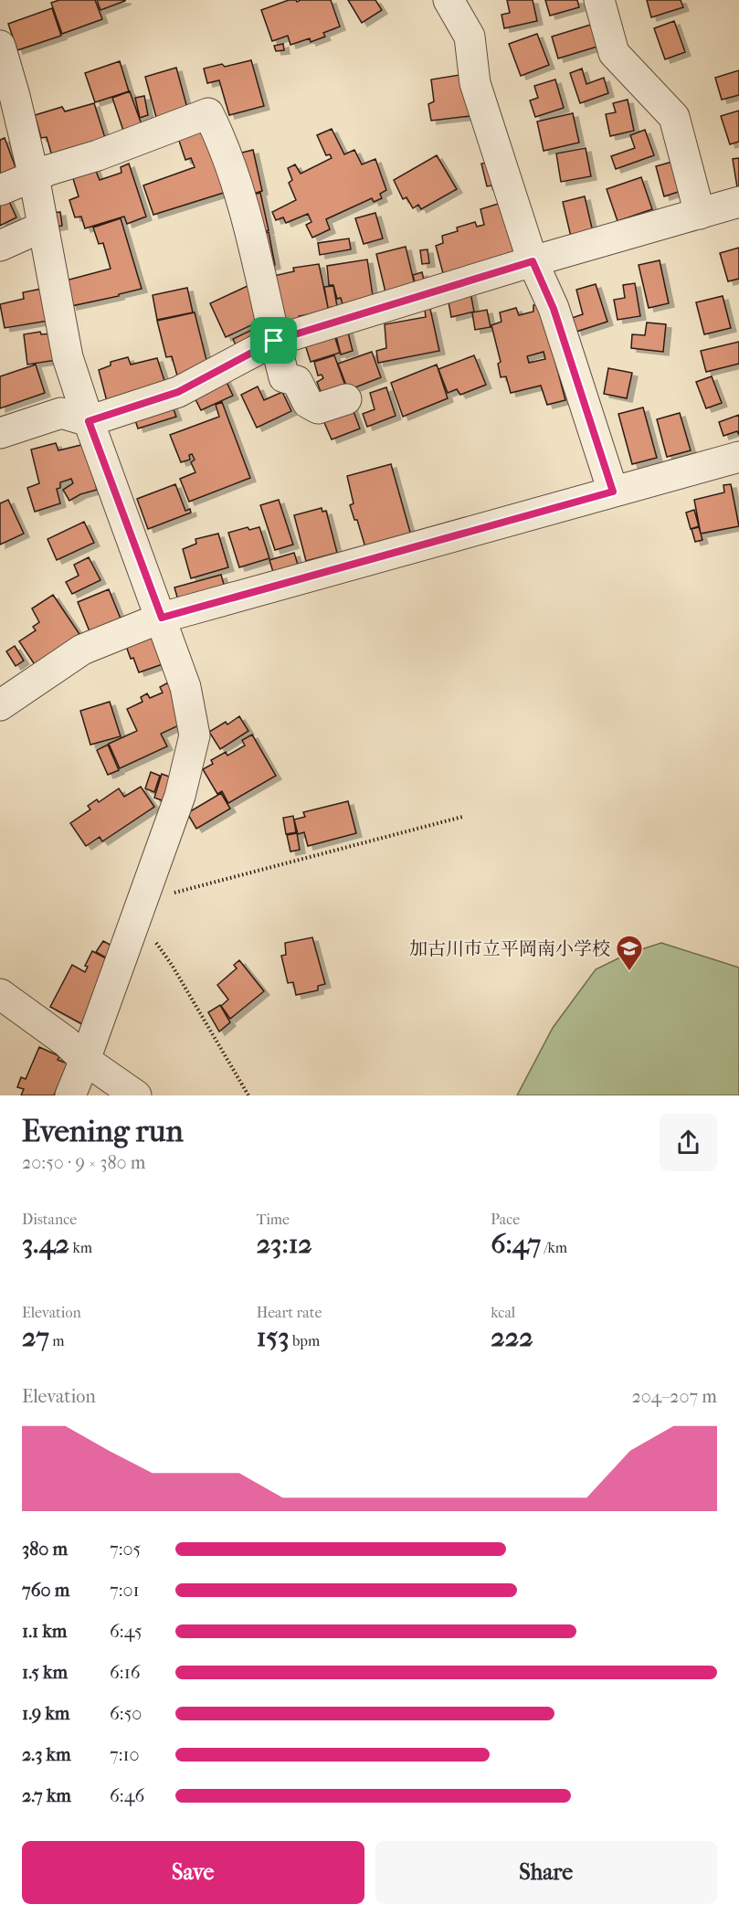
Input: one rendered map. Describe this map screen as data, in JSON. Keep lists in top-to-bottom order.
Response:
{
  "places": {
    "school or university": ["加古川市立平岡南小学校"]
  },
  "page": {
    "heading": ["Evening run", "20:50 · 9 × 380 m"],
    "stats": [
      ["Distance", "3.42 km"],
      ["Time", "23:12"],
      ["Pace", "6:47 /km"],
      ["Elevation", "27 m"],
      ["Heart rate", "153 bpm"],
      ["kcal", "222"]
    ],
    "chart": ["Elevation", "204–207 m"],
    "list": [
      {
        "name": "380 m",
        "note": "7:05"
      },
      {
        "name": "760 m",
        "note": "7:01"
      },
      {
        "name": "1.1 km",
        "note": "6:45"
      },
      {
        "name": "1.5 km",
        "note": "6:16"
      },
      {
        "name": "1.9 km",
        "note": "6:50"
      },
      {
        "name": "2.3 km",
        "note": "7:10"
      },
      {
        "name": "2.7 km",
        "note": "6:46"
      }
    ],
    "buttons": ["Save", "Share"]
  }
}
